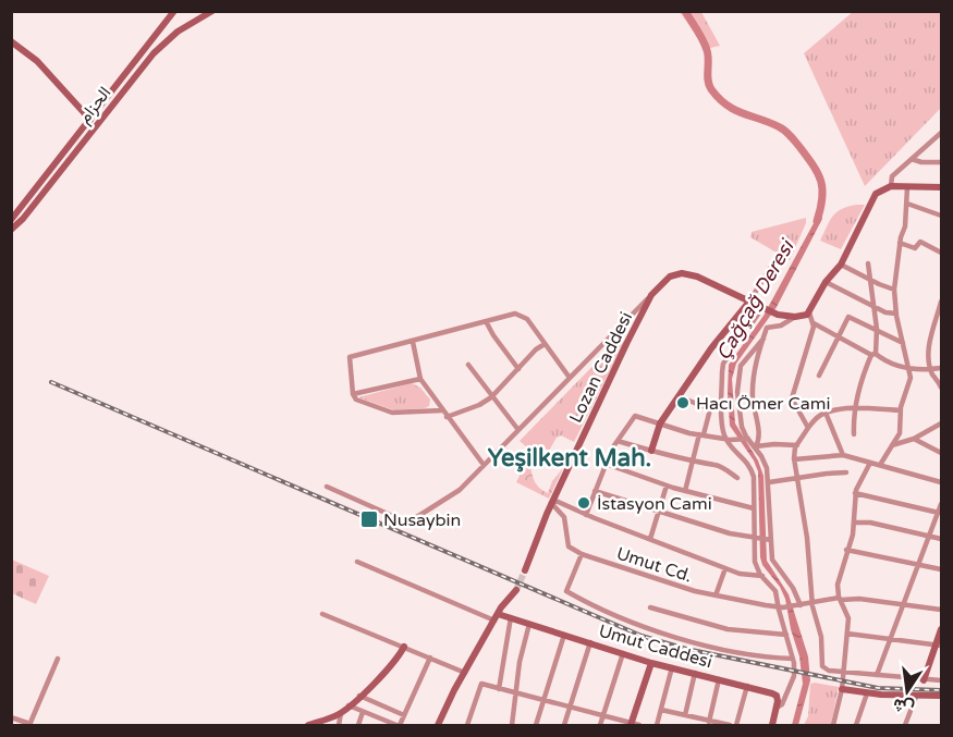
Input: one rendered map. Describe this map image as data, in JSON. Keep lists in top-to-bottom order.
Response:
{
  "streets": {
    "main road": ["الحزام", "Lozan Caddesi", "Umut Caddesi"],
    "street": ["Umut Cd."]
  },
  "districts": ["Yeşilkent Mah."],
  "water": ["Çağçağ Deresi"],
  "places": {
    "other": ["Hacı Ömer Cami", "İstasyon Cami"],
    "transit": ["Nusaybin"]
  },
  "north": "bottom"
}
